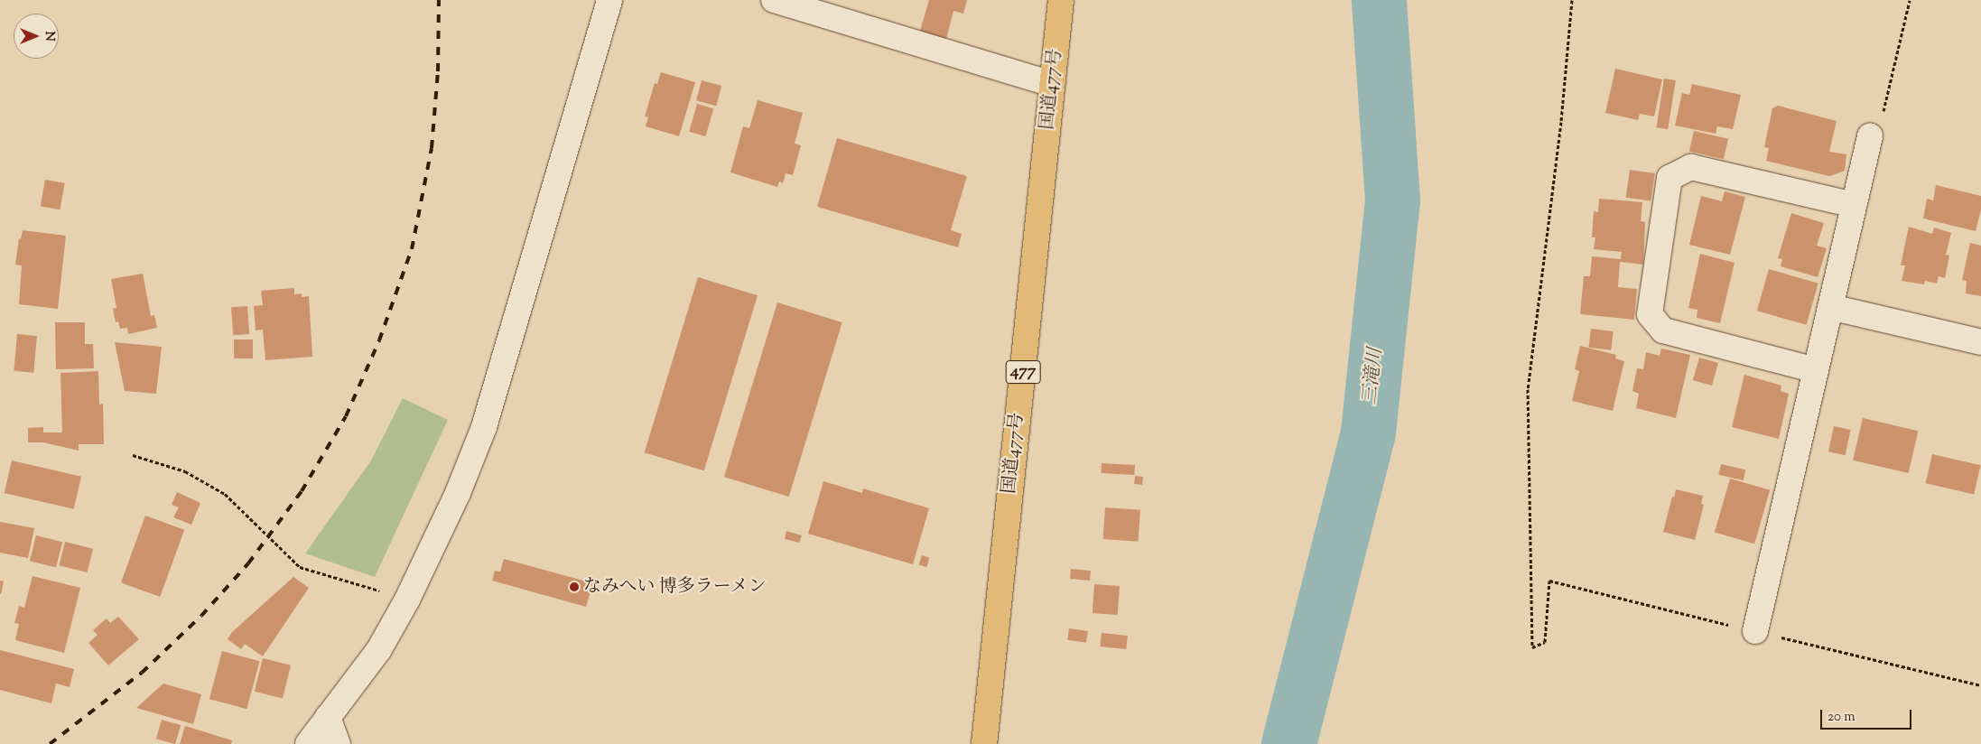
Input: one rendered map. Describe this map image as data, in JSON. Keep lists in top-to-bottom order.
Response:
{
  "streets": {
    "highway": ["国道477号", "477"]
  },
  "water": ["三滝川"],
  "places": ["なみへい 博多ラーメン"],
  "scale_bar": "20 m",
  "north": "right"
}
